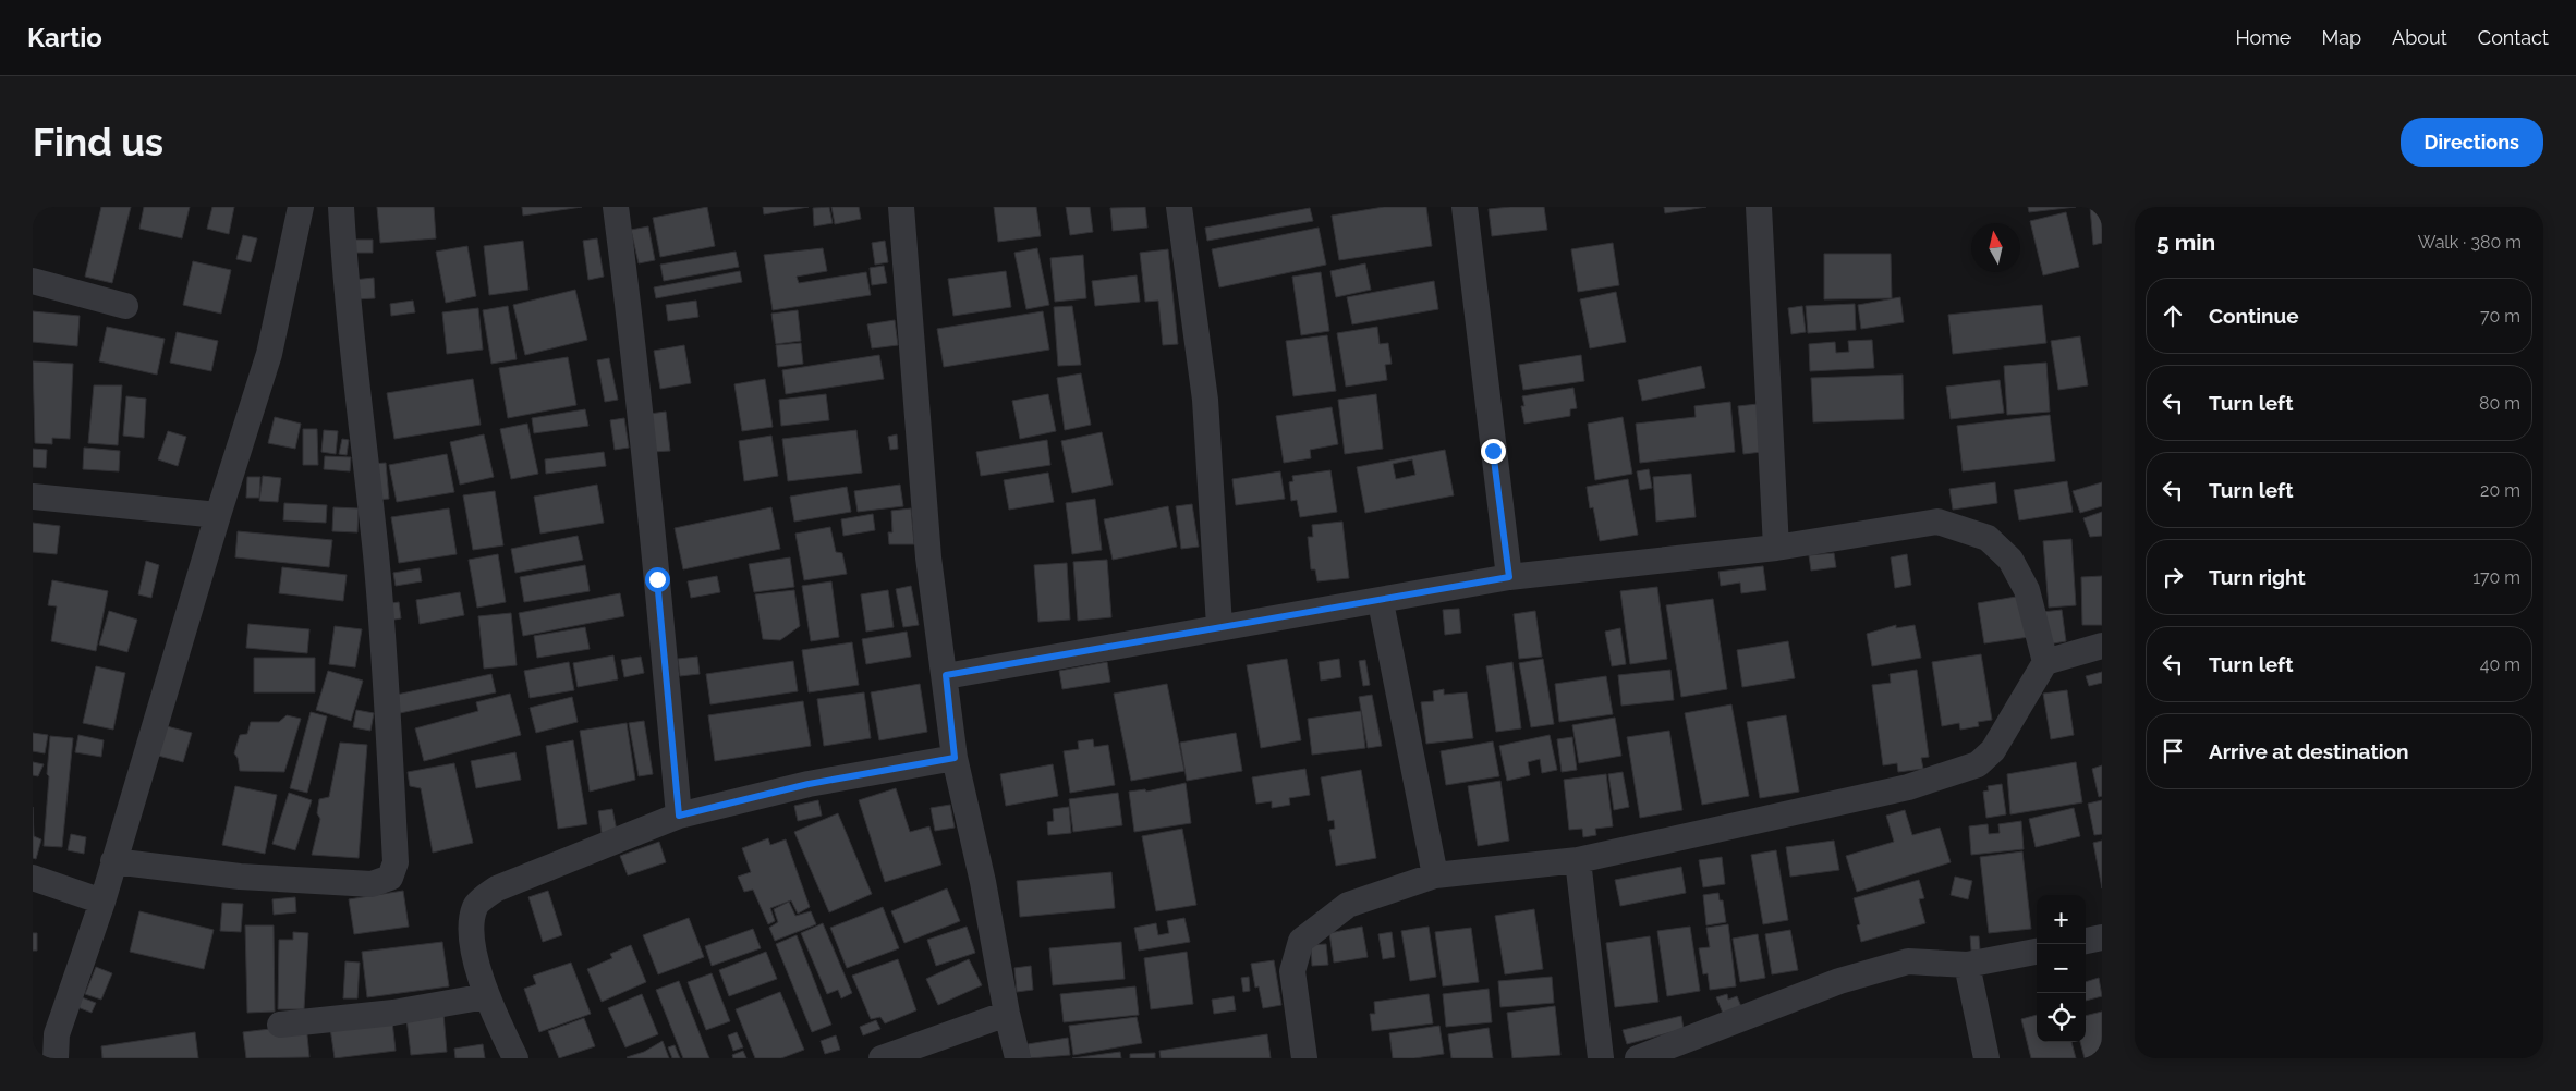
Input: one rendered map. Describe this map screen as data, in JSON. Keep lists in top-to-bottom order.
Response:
{
  "north": "top",
  "page": {
    "header": "Kartio",
    "nav": [
      "Home",
      "Map",
      "About",
      "Contact"
    ],
    "buttons": "Directions",
    "title": "Find us",
    "heading": ["5 min", "Walk · 380 m"],
    "list": [
      ["Continue", "70 m"],
      ["Turn left", "80 m"],
      ["Turn left", "20 m"],
      ["Turn right", "170 m"],
      ["Turn left", "40 m"],
      "Arrive at destination"
    ],
    "map_buttons": ["+", "−"]
  }
}
